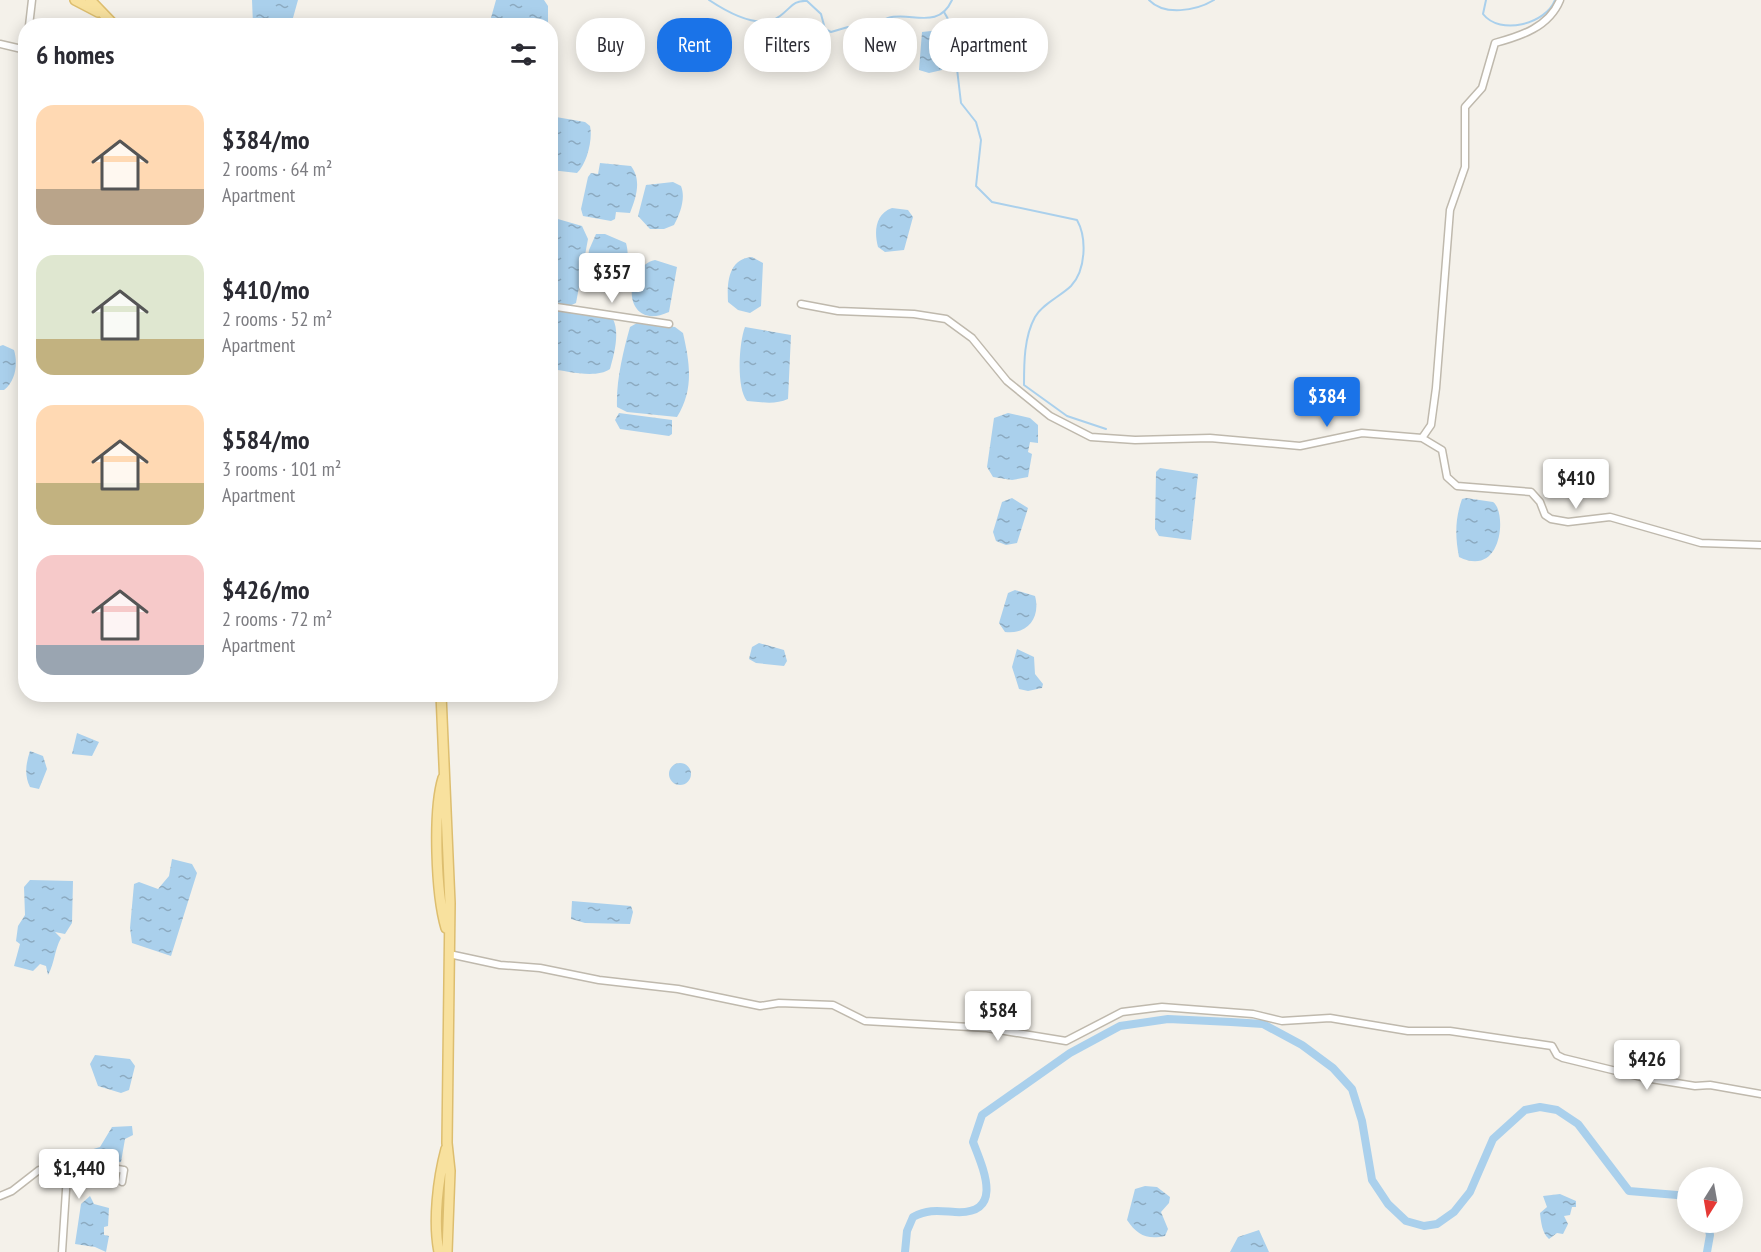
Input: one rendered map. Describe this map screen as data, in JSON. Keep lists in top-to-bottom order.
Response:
{
  "north": "bottom",
  "page": {
    "chip": [
      "Buy",
      "Rent",
      "Filters",
      "New",
      "Apartment"
    ],
    "heading": "6 homes",
    "list": [
      {
        "name": "$384/mo",
        "note": "2 rooms · 64 m² · Apartment"
      },
      {
        "name": "$410/mo",
        "note": "2 rooms · 52 m² · Apartment"
      },
      {
        "name": "$584/mo",
        "note": "3 rooms · 101 m² · Apartment"
      },
      {
        "name": "$426/mo",
        "note": "2 rooms · 72 m² · Apartment"
      }
    ],
    "price": [
      "$357",
      "$384",
      "$410",
      "$584",
      "$426",
      "$1,440"
    ]
  }
}
